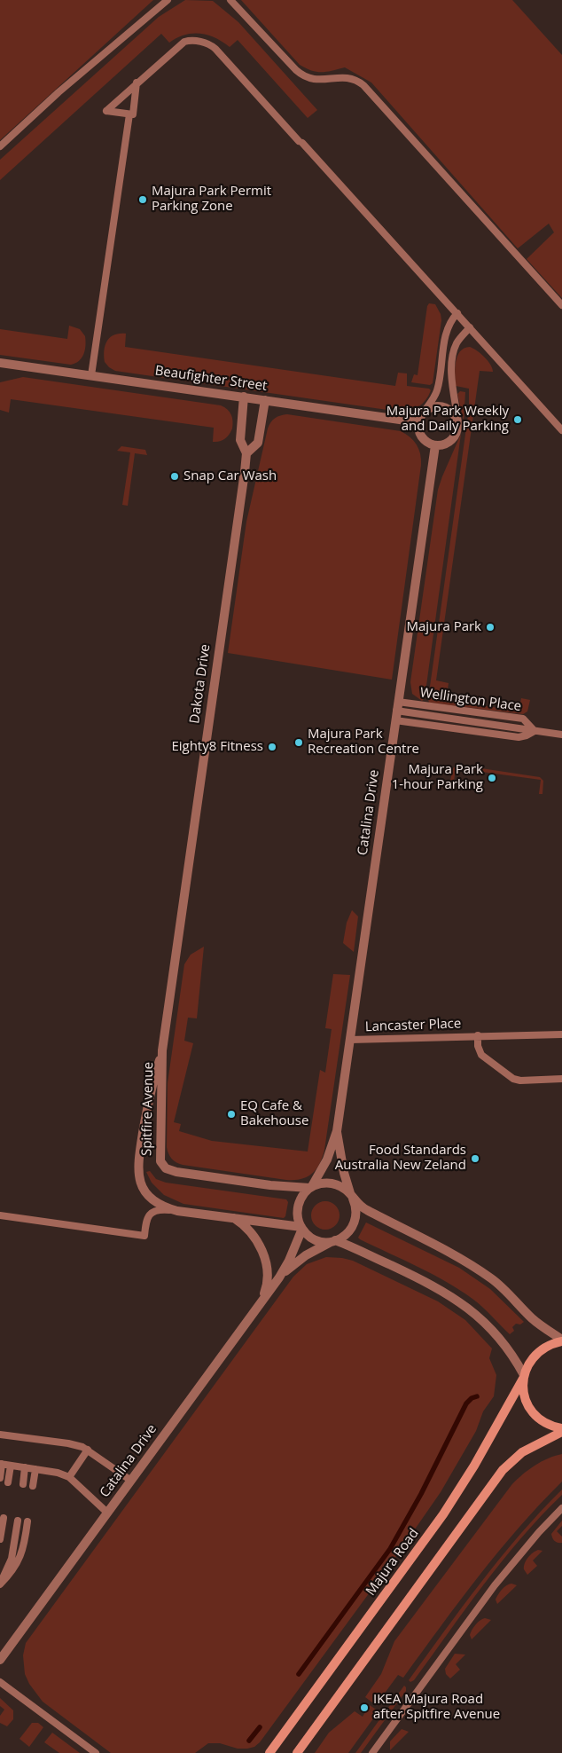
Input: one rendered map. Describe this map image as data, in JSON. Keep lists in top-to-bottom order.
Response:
{
  "streets": {
    "main road": ["Majura Road"],
    "street": [
      "Beaufighter Street",
      "Dakota Drive",
      "Catalina Drive",
      "Spitfire Avenue"
    ],
    "lane": ["Wellington Place", "Lancaster Place"]
  },
  "crossings": [
    ["Beaufighter Street", "Dakota Drive"],
    ["Beaufighter Street", "Catalina Drive"],
    ["Dakota Drive", "Spitfire Avenue"],
    ["Wellington Place", "Catalina Drive"],
    ["Catalina Drive", "Lancaster Place"],
    ["Catalina Drive", "Spitfire Avenue"]
  ],
  "places": [
    "Majura Park Permit Parking Zone",
    "Majura Park Weekly and Daily Parking",
    "Snap Car Wash",
    "Majura Park",
    "Majura Park Recreation Centre",
    "Eighty8 Fitness",
    "Majura Park 1-hour Parking",
    "EQ Cafe & Bakehouse",
    "Food Standards Australia New Zeland",
    "IKEA Majura Road after Spitfire Avenue"
  ]
}
